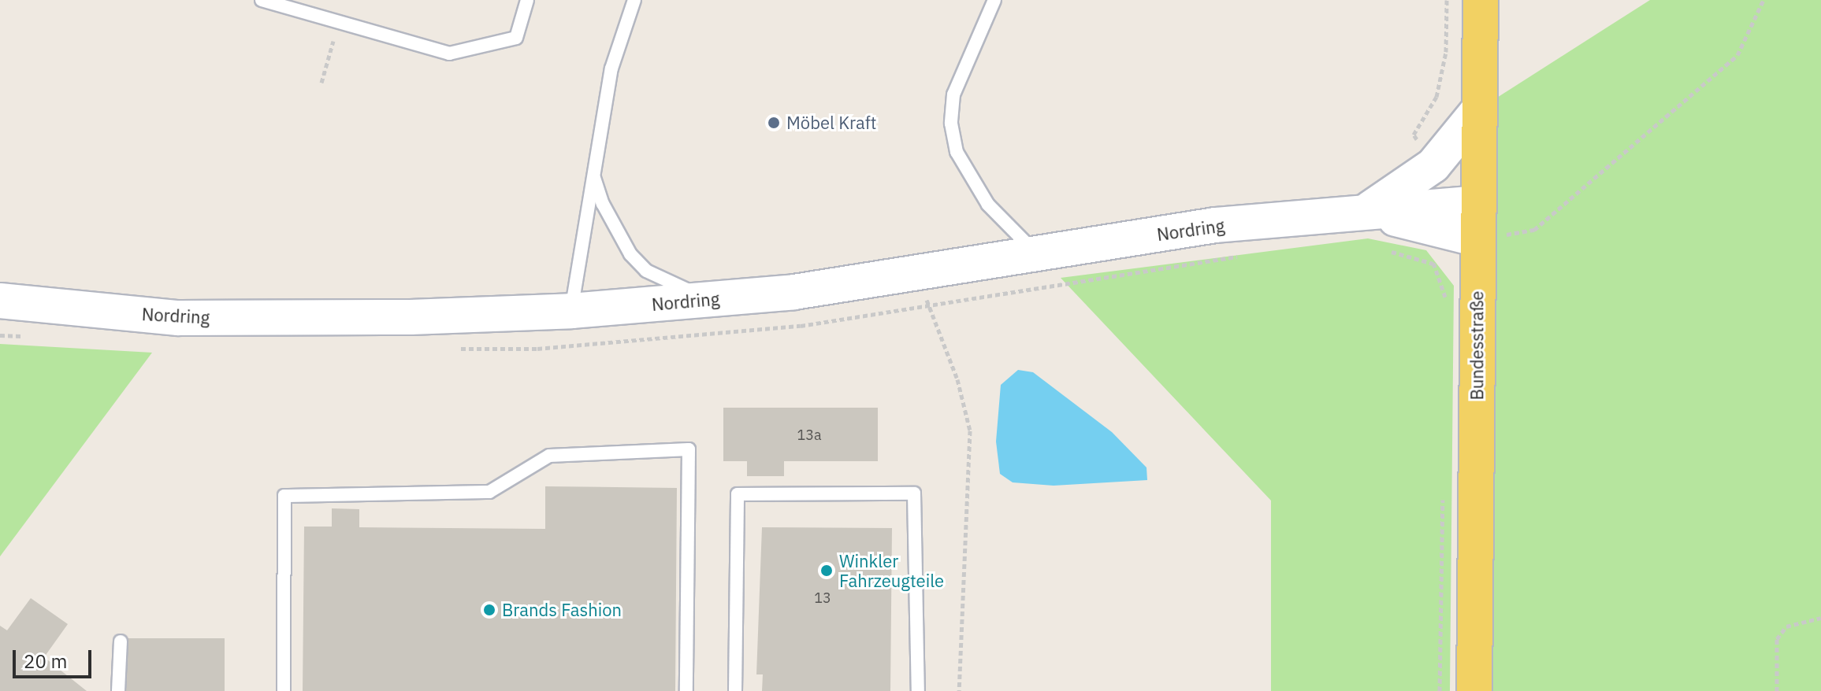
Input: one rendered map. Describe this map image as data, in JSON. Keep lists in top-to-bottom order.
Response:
{
  "streets": {
    "main road": ["Bundesstraße"],
    "street": ["Nordring"]
  },
  "crossings": [
    ["Nordring", "Bundesstraße"]
  ],
  "places": ["Möbel Kraft", "Winkler Fahrzeugteile", "Brands Fashion"],
  "house_numbers": ["13a", "13"],
  "scale_bar": "20 m"
}
